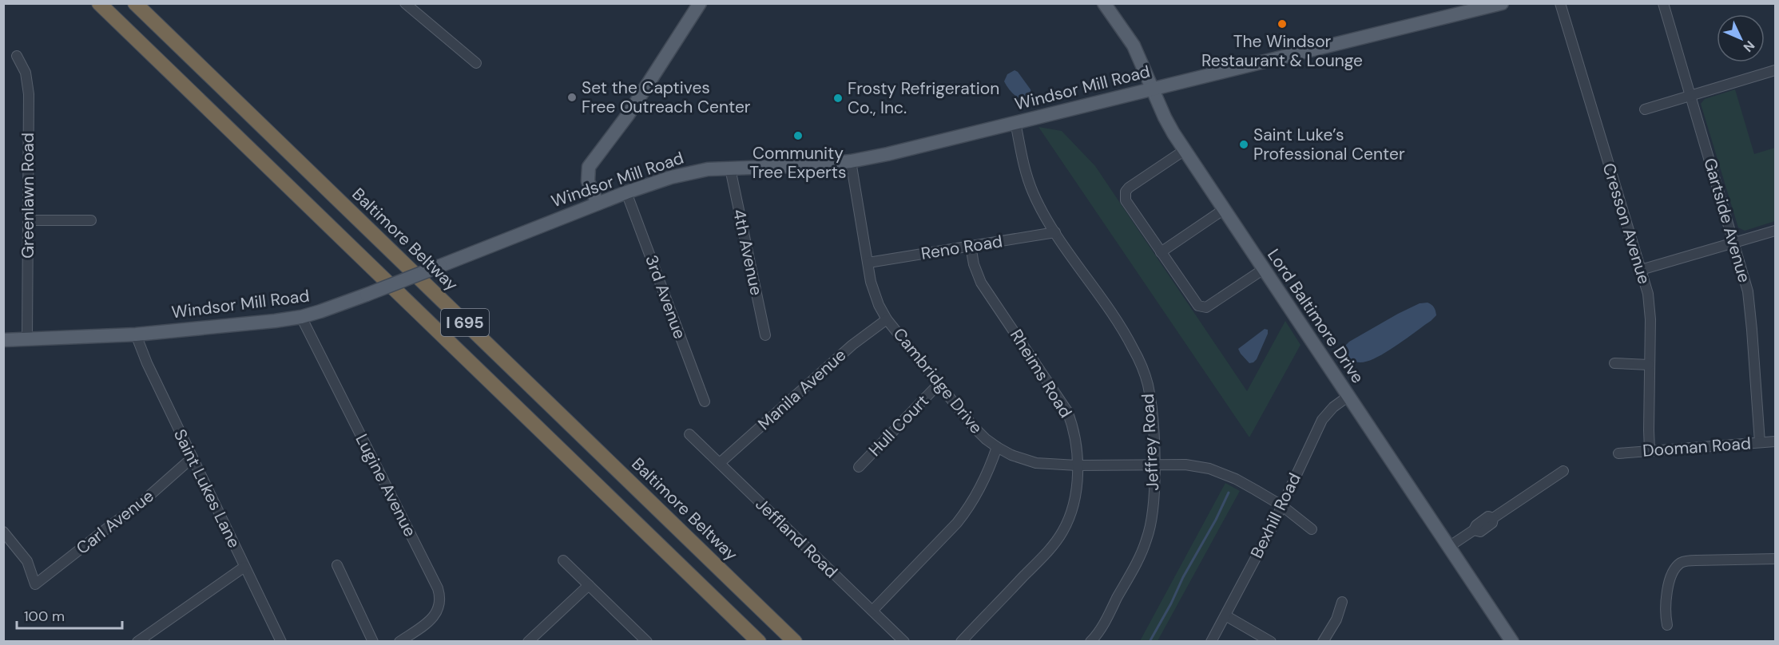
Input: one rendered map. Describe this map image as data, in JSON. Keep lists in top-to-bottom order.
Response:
{
  "streets": {
    "highway": ["Baltimore Beltway", "I 695"],
    "main road": ["Windsor Mill Road", "Lord Baltimore Drive"],
    "street": [
      "Greenlawn Road",
      "Gartside Avenue",
      "Cresson Avenue",
      "Reno Road",
      "4th Avenue",
      "3rd Avenue",
      "Rheims Road",
      "Cambridge Drive",
      "Manila Avenue",
      "Hull Court",
      "Jeffrey Road",
      "Dooman Road",
      "Lugine Avenue",
      "Saint Lukes Lane",
      "Bexhill Road",
      "Carl Avenue",
      "Jeffland Road"
    ]
  },
  "crossings": [
    ["Windsor Mill Road", "Greenlawn Road"],
    ["Windsor Mill Road", "4th Avenue"],
    ["Windsor Mill Road", "3rd Avenue"],
    ["Windsor Mill Road", "Lord Baltimore Drive"],
    ["Windsor Mill Road", "Cambridge Drive"],
    ["Windsor Mill Road", "Jeffrey Road"],
    ["Windsor Mill Road", "Lugine Avenue"],
    ["Windsor Mill Road", "Saint Lukes Lane"],
    ["Gartside Avenue", "Dooman Road"],
    ["Cresson Avenue", "Dooman Road"],
    ["Reno Road", "Rheims Road"],
    ["Reno Road", "Cambridge Drive"],
    ["Reno Road", "Jeffrey Road"],
    ["Lord Baltimore Drive", "Bexhill Road"],
    ["Rheims Road", "Cambridge Drive"],
    ["Cambridge Drive", "Manila Avenue"],
    ["Cambridge Drive", "Hull Court"],
    ["Cambridge Drive", "Jeffrey Road"],
    ["Cambridge Drive", "Bexhill Road"],
    ["Manila Avenue", "Jeffland Road"],
    ["Saint Lukes Lane", "Carl Avenue"]
  ],
  "places": [
    "The Windsor Restaurant & Lounge",
    "Set the Captives Free Outreach Center",
    "Frosty Refrigeration Co., Inc.",
    "Community Tree Experts",
    "Saint Luke’s Professional Center"
  ],
  "scale_bar": "100 m",
  "north": "bottom right"
}
